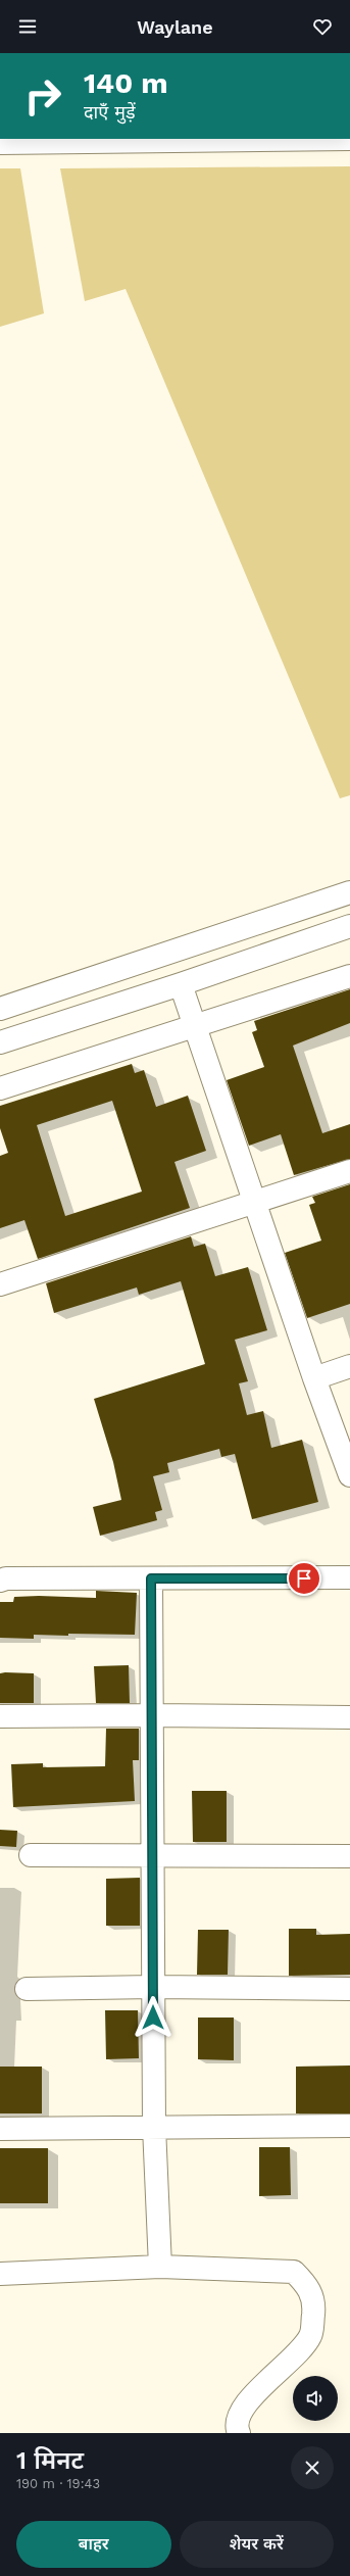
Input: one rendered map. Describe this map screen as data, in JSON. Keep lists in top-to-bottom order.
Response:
{
  "page": {
    "header": "Waylane",
    "turn": ["140 m", "दाएँ मुड़ें"],
    "heading": ["1 मिनट", "190 m · 19:43"],
    "buttons": ["बाहर", "शेयर करें"]
  }
}
